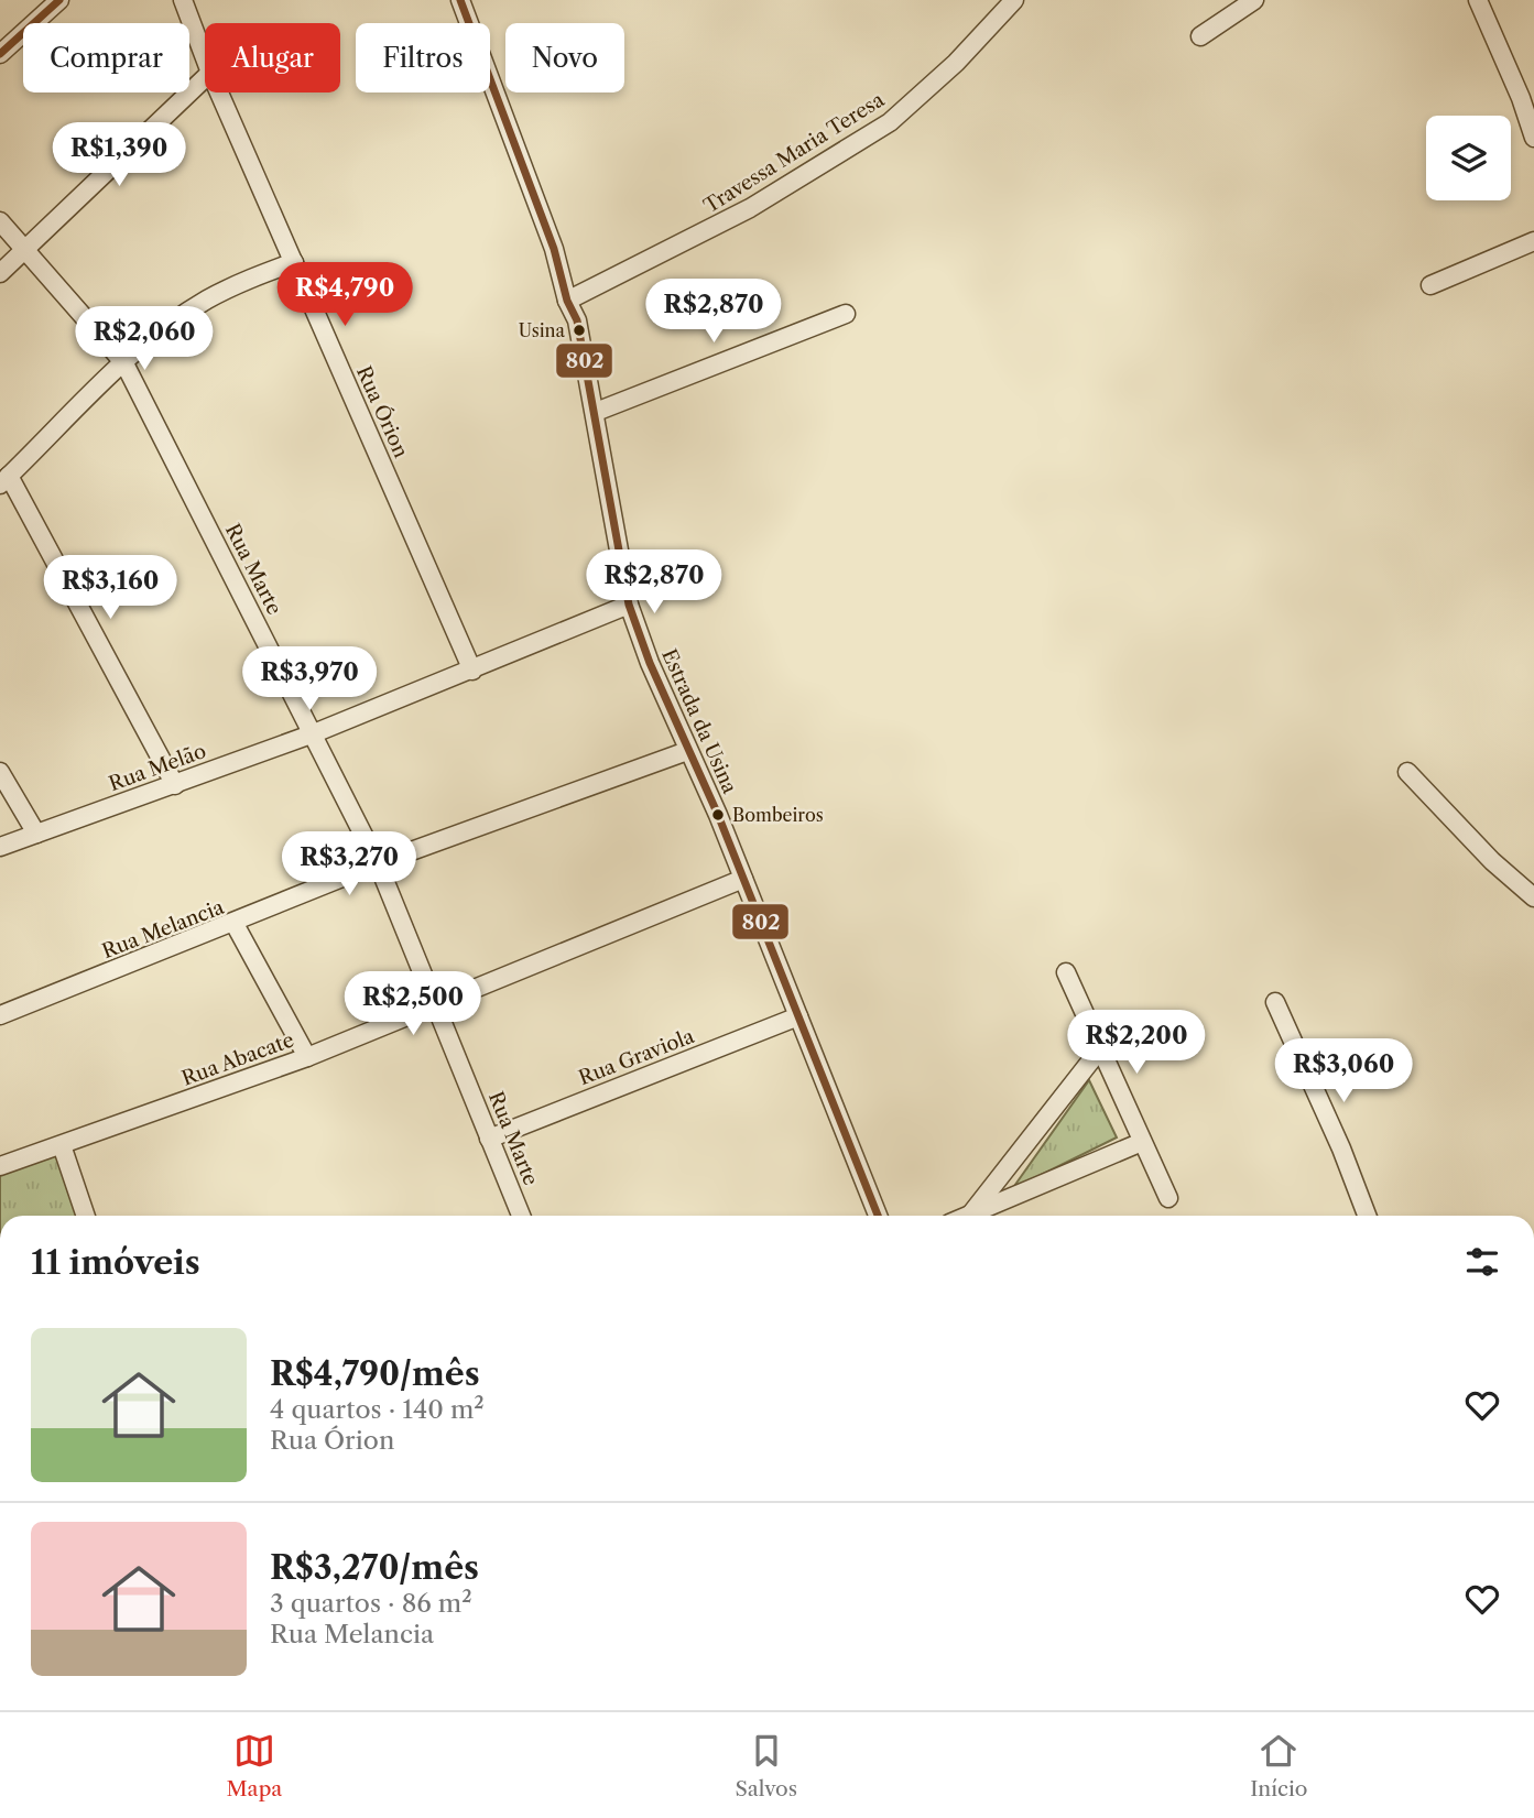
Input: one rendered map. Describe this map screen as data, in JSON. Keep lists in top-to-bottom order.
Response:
{
  "streets": {
    "street": [
      "Travessa Maria Teresa",
      "Rua Órion",
      "Rua Marte",
      "Estrada da Usina",
      "Rua Melão",
      "Rua Melancia",
      "Rua Graviola",
      "Rua Abacate"
    ]
  },
  "crossings": [
    ["Travessa Maria Teresa", "Estrada da Usina"],
    ["Rua Órion", "Rua Melão"],
    ["Rua Marte", "Rua Melão"],
    ["Rua Marte", "Rua Melancia"],
    ["Rua Marte", "Rua Graviola"],
    ["Rua Marte", "Rua Abacate"],
    ["Estrada da Usina", "Rua Melão"],
    ["Estrada da Usina", "Rua Melancia"],
    ["Estrada da Usina", "Rua Graviola"],
    ["Estrada da Usina", "Rua Abacate"]
  ],
  "places": ["Usina", "Bombeiros"],
  "lines": ["transit line 802"],
  "page": {
    "chip": [
      "Comprar",
      "Alugar",
      "Filtros",
      "Novo"
    ],
    "price": [
      "R$1,390",
      "R$4,790",
      "R$2,870",
      "R$2,060",
      "R$2,870",
      "R$3,160",
      "R$3,970",
      "R$3,270",
      "R$2,500",
      "R$2,200",
      "R$3,060"
    ],
    "heading": "11 imóveis",
    "list": [
      {
        "name": "R$4,790/mês",
        "note": "4 quartos · 140 m² · Rua Órion"
      },
      {
        "name": "R$3,270/mês",
        "note": "3 quartos · 86 m² · Rua Melancia"
      }
    ],
    "tabs": ["Mapa", "Salvos", "Início"]
  }
}
